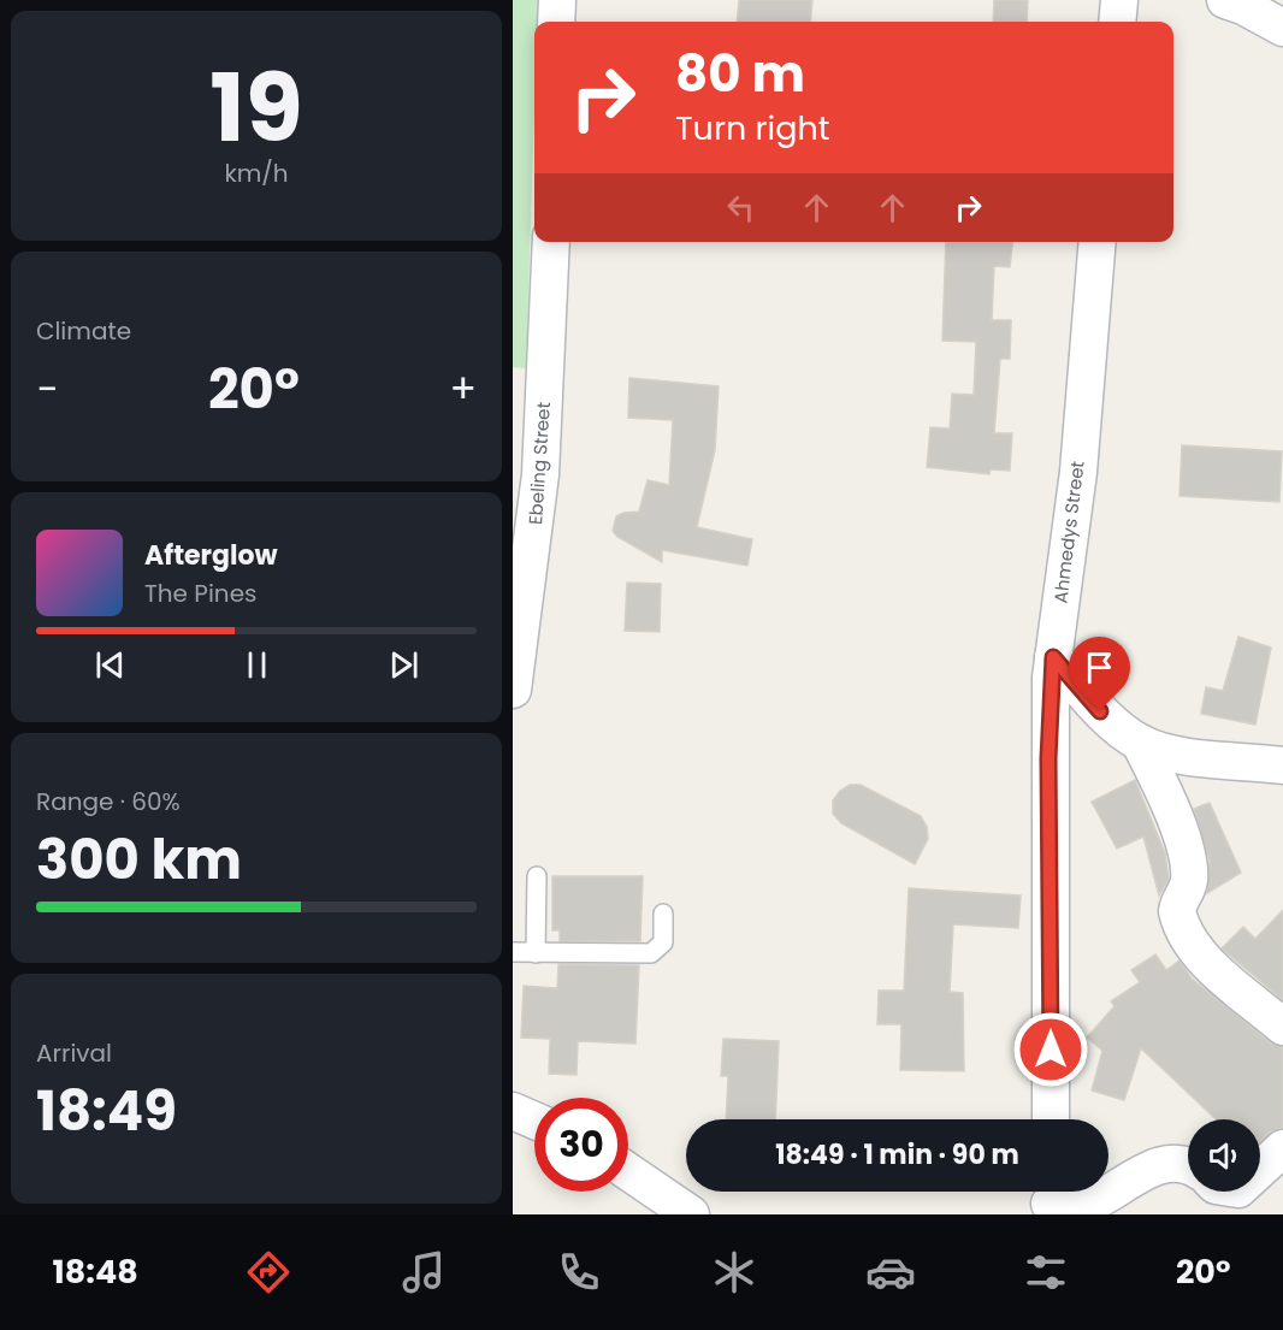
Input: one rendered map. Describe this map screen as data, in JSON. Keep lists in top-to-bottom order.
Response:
{
  "streets": {
    "street": ["Ebeling Street", "Ahmedys Street"]
  },
  "page": {
    "tile": [
      ["19", "km/h"],
      "Climate",
      ["Range · 60%", "300 km"],
      ["Arrival", "18:49"]
    ],
    "turn": ["80 m", "Turn right"],
    "heat": ["−", "20°", "+"],
    "song": ["Afterglow", "The Pines"],
    "limit": "30",
    "trip": "18:49 · 1 min · 90 m",
    "tabs": ["18:48", "20°"]
  }
}
